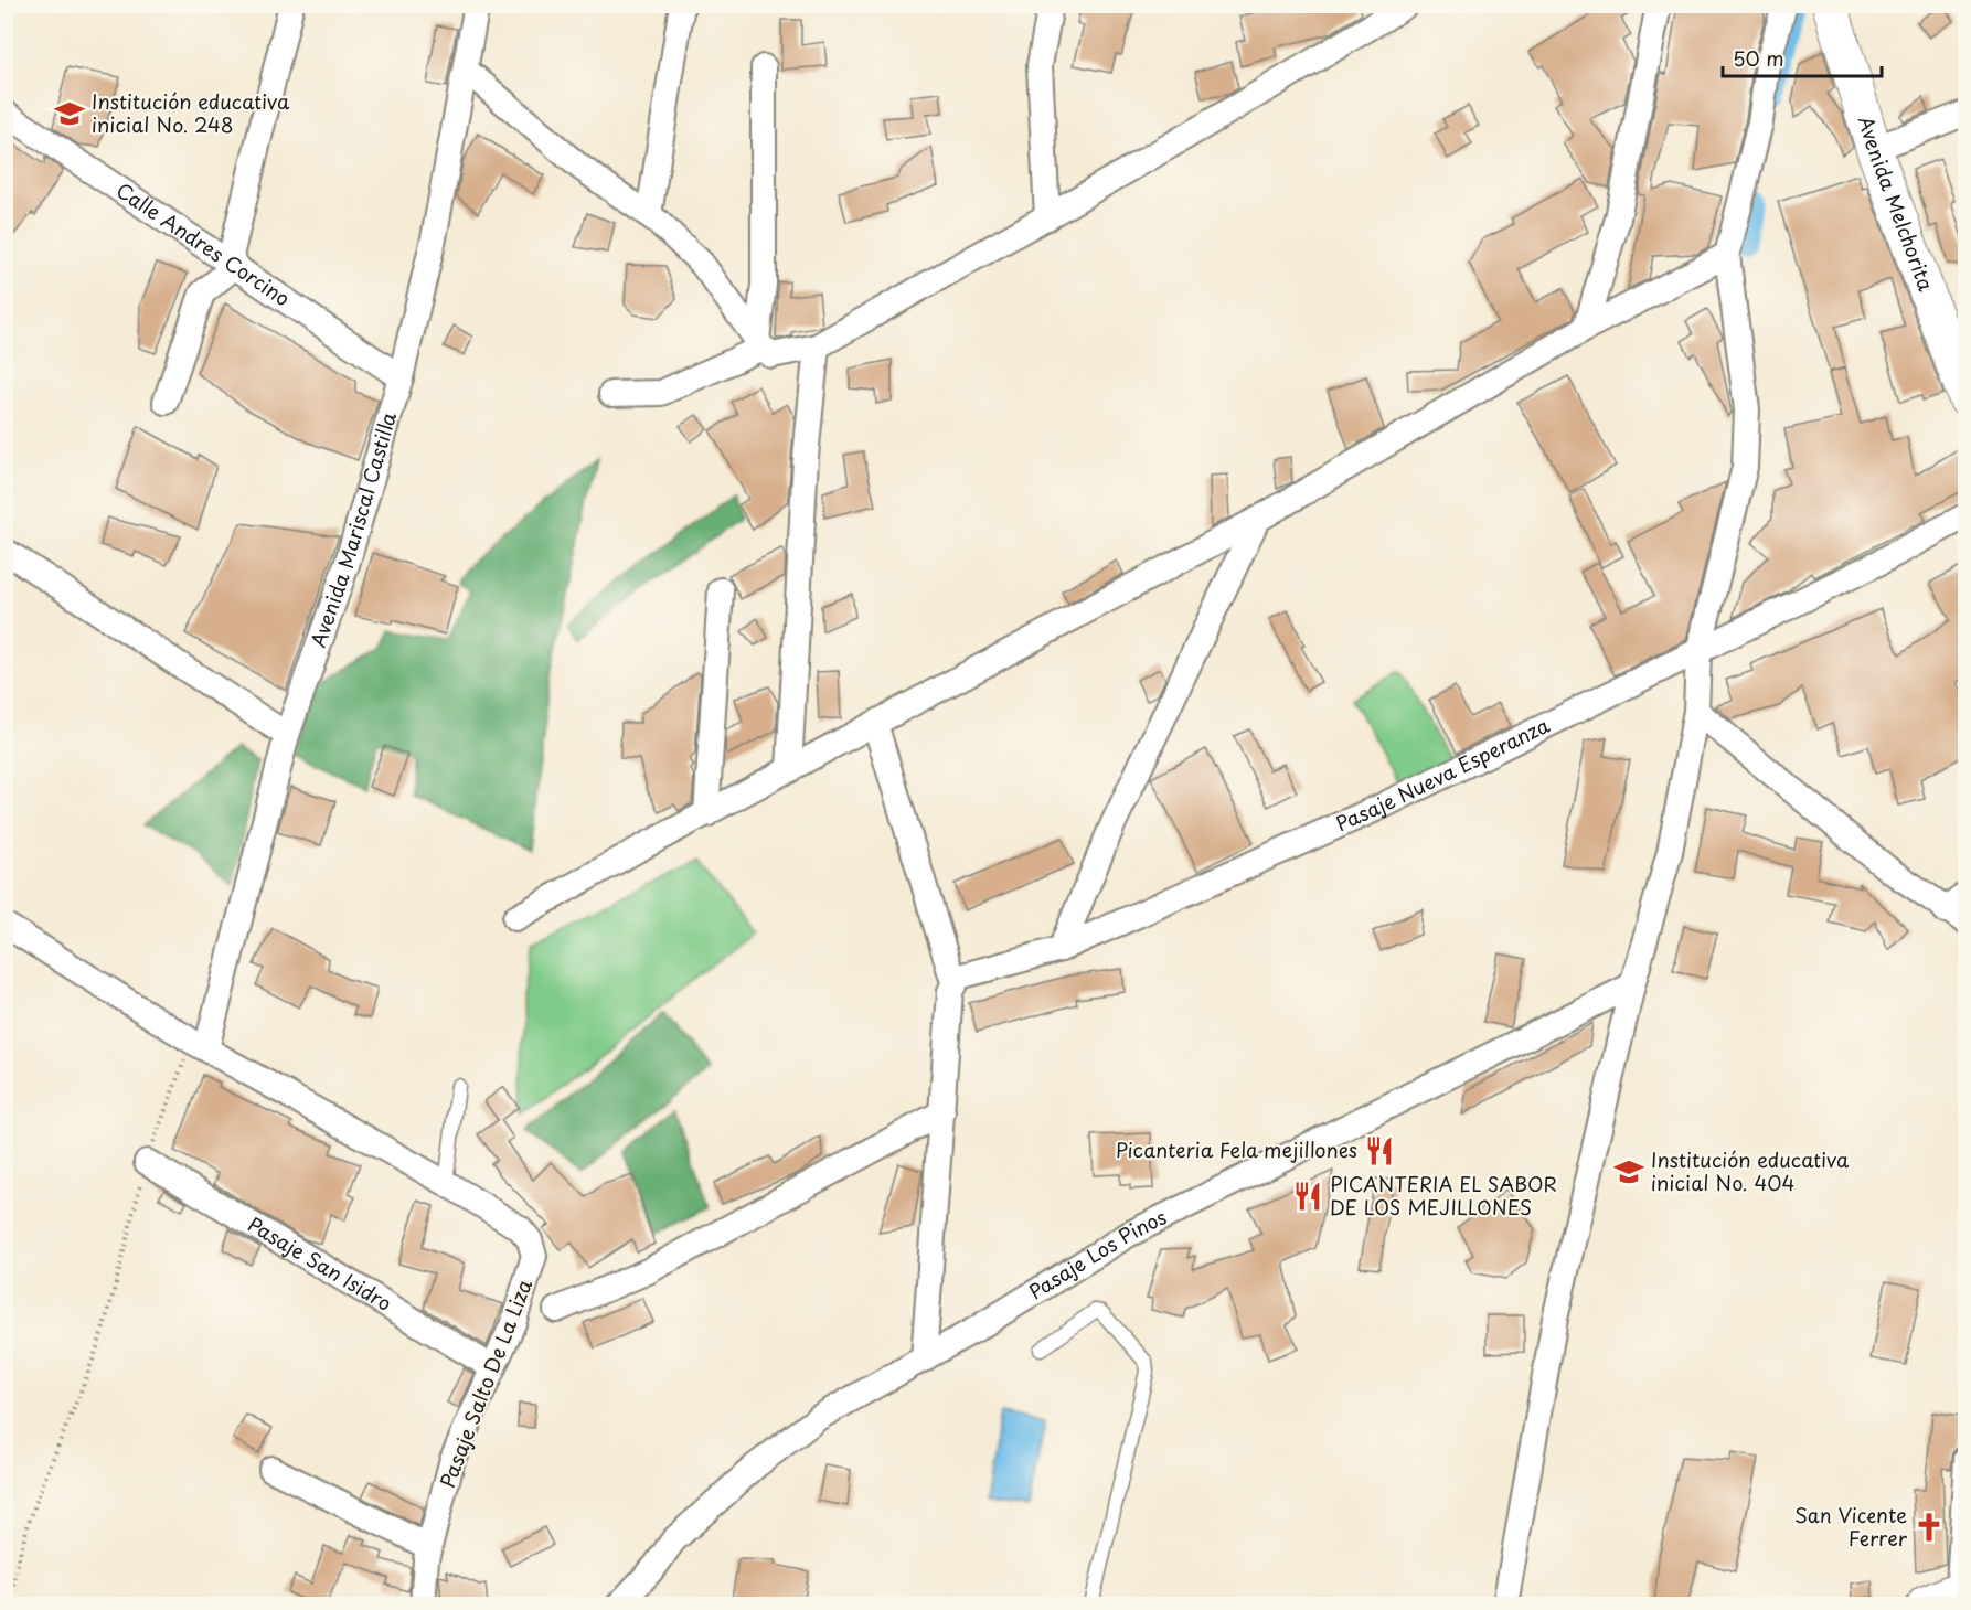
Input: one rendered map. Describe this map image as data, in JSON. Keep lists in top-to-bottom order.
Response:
{
  "streets": {
    "main road": ["Avenida Melchorita"],
    "street": [
      "Calle Andres Corcino",
      "Avenida Mariscal Castilla",
      "Pasaje Nueva Esperanza",
      "Pasaje Los Pinos",
      "Pasaje San Isidro",
      "Pasaje Salto De La Liza"
    ]
  },
  "crossings": [
    ["Calle Andres Corcino", "Avenida Mariscal Castilla"],
    ["Pasaje San Isidro", "Pasaje Salto De La Liza"]
  ],
  "places": {
    "school or university": ["Institución educativa inicial No. 248", "Institución educativa inicial No. 404"],
    "restaurant": ["Picanteria Fela mejillones", "PICANTERIA EL SABOR DE LOS MEJILLONES"],
    "church": ["San Vicente Ferrer"]
  },
  "scale_bar": "50 m"
}
